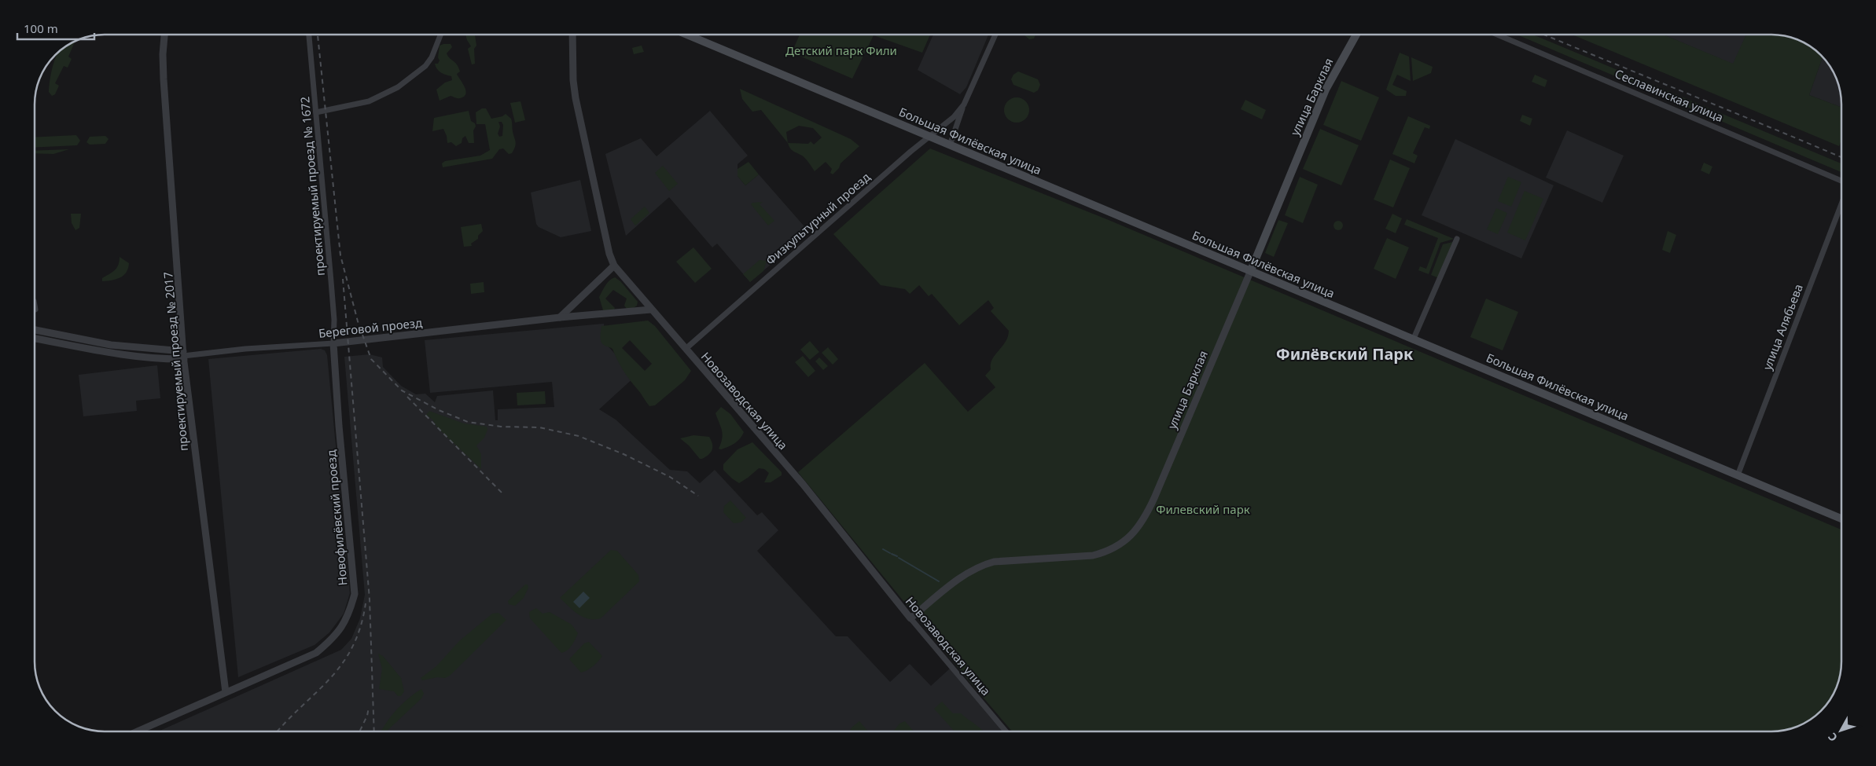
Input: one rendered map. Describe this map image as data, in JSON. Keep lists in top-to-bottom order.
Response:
{
  "streets": {
    "main road": ["улица Барклая", "Большая Филёвская улица"],
    "street": [
      "Сеславинская улица",
      "проектируемый проезд № 1672",
      "Физкультурный проезд",
      "улица Алябьева",
      "Береговой проезд",
      "проектируемый проезд № 2017",
      "Новозаводская улица",
      "Новофилёвский проезд"
    ]
  },
  "crossings": [
    ["улица Барклая", "Большая Филёвская улица"],
    ["улица Барклая", "Новозаводская улица"],
    ["Большая Филёвская улица", "Физкультурный проезд"],
    ["Большая Филёвская улица", "улица Алябьева"],
    ["проектируемый проезд № 1672", "Береговой проезд"],
    ["проектируемый проезд № 1672", "Новофилёвский проезд"],
    ["Физкультурный проезд", "Новозаводская улица"],
    ["Береговой проезд", "проектируемый проезд № 2017"],
    ["Береговой проезд", "Новозаводская улица"],
    ["Береговой проезд", "Новофилёвский проезд"],
    ["проектируемый проезд № 2017", "Новофилёвский проезд"]
  ],
  "districts": ["Филёвский Парк"],
  "parks": ["Детский парк Фили", "Филевский парк"],
  "scale_bar": "100 m",
  "north": "bottom left"
}
